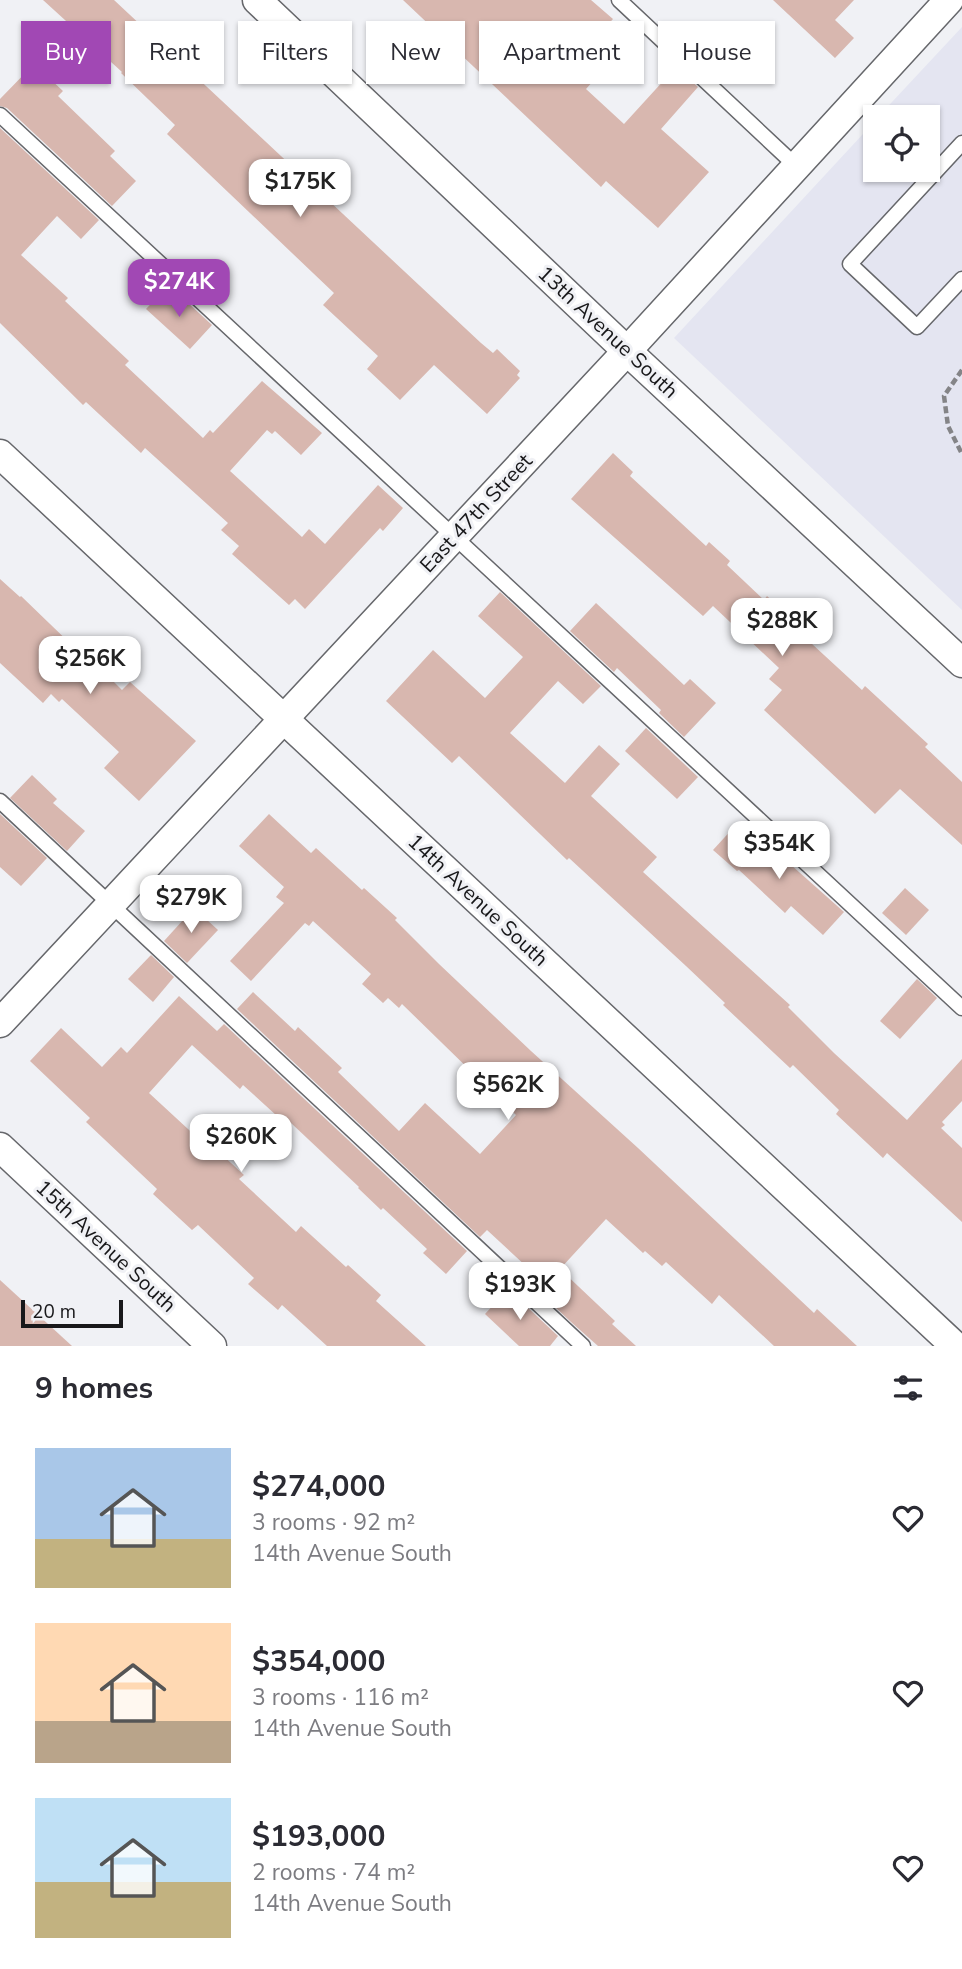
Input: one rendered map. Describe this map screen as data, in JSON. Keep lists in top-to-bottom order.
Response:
{
  "streets": {
    "street": [
      "13th Avenue South",
      "East 47th Street",
      "14th Avenue South",
      "15th Avenue South"
    ]
  },
  "crossings": [
    ["13th Avenue South", "East 47th Street"],
    ["East 47th Street", "14th Avenue South"]
  ],
  "scale_bar": "20 m",
  "page": {
    "chip": [
      "Buy",
      "Rent",
      "Filters",
      "New",
      "Apartment",
      "House"
    ],
    "price": [
      "$175K",
      "$274K",
      "$288K",
      "$256K",
      "$354K",
      "$279K",
      "$562K",
      "$260K",
      "$193K"
    ],
    "scale": "20 m",
    "heading": "9 homes",
    "list": [
      {
        "name": "$274,000",
        "note": "3 rooms · 92 m² · 14th Avenue South"
      },
      {
        "name": "$354,000",
        "note": "3 rooms · 116 m² · 14th Avenue South"
      },
      {
        "name": "$193,000",
        "note": "2 rooms · 74 m² · 14th Avenue South"
      }
    ]
  }
}
